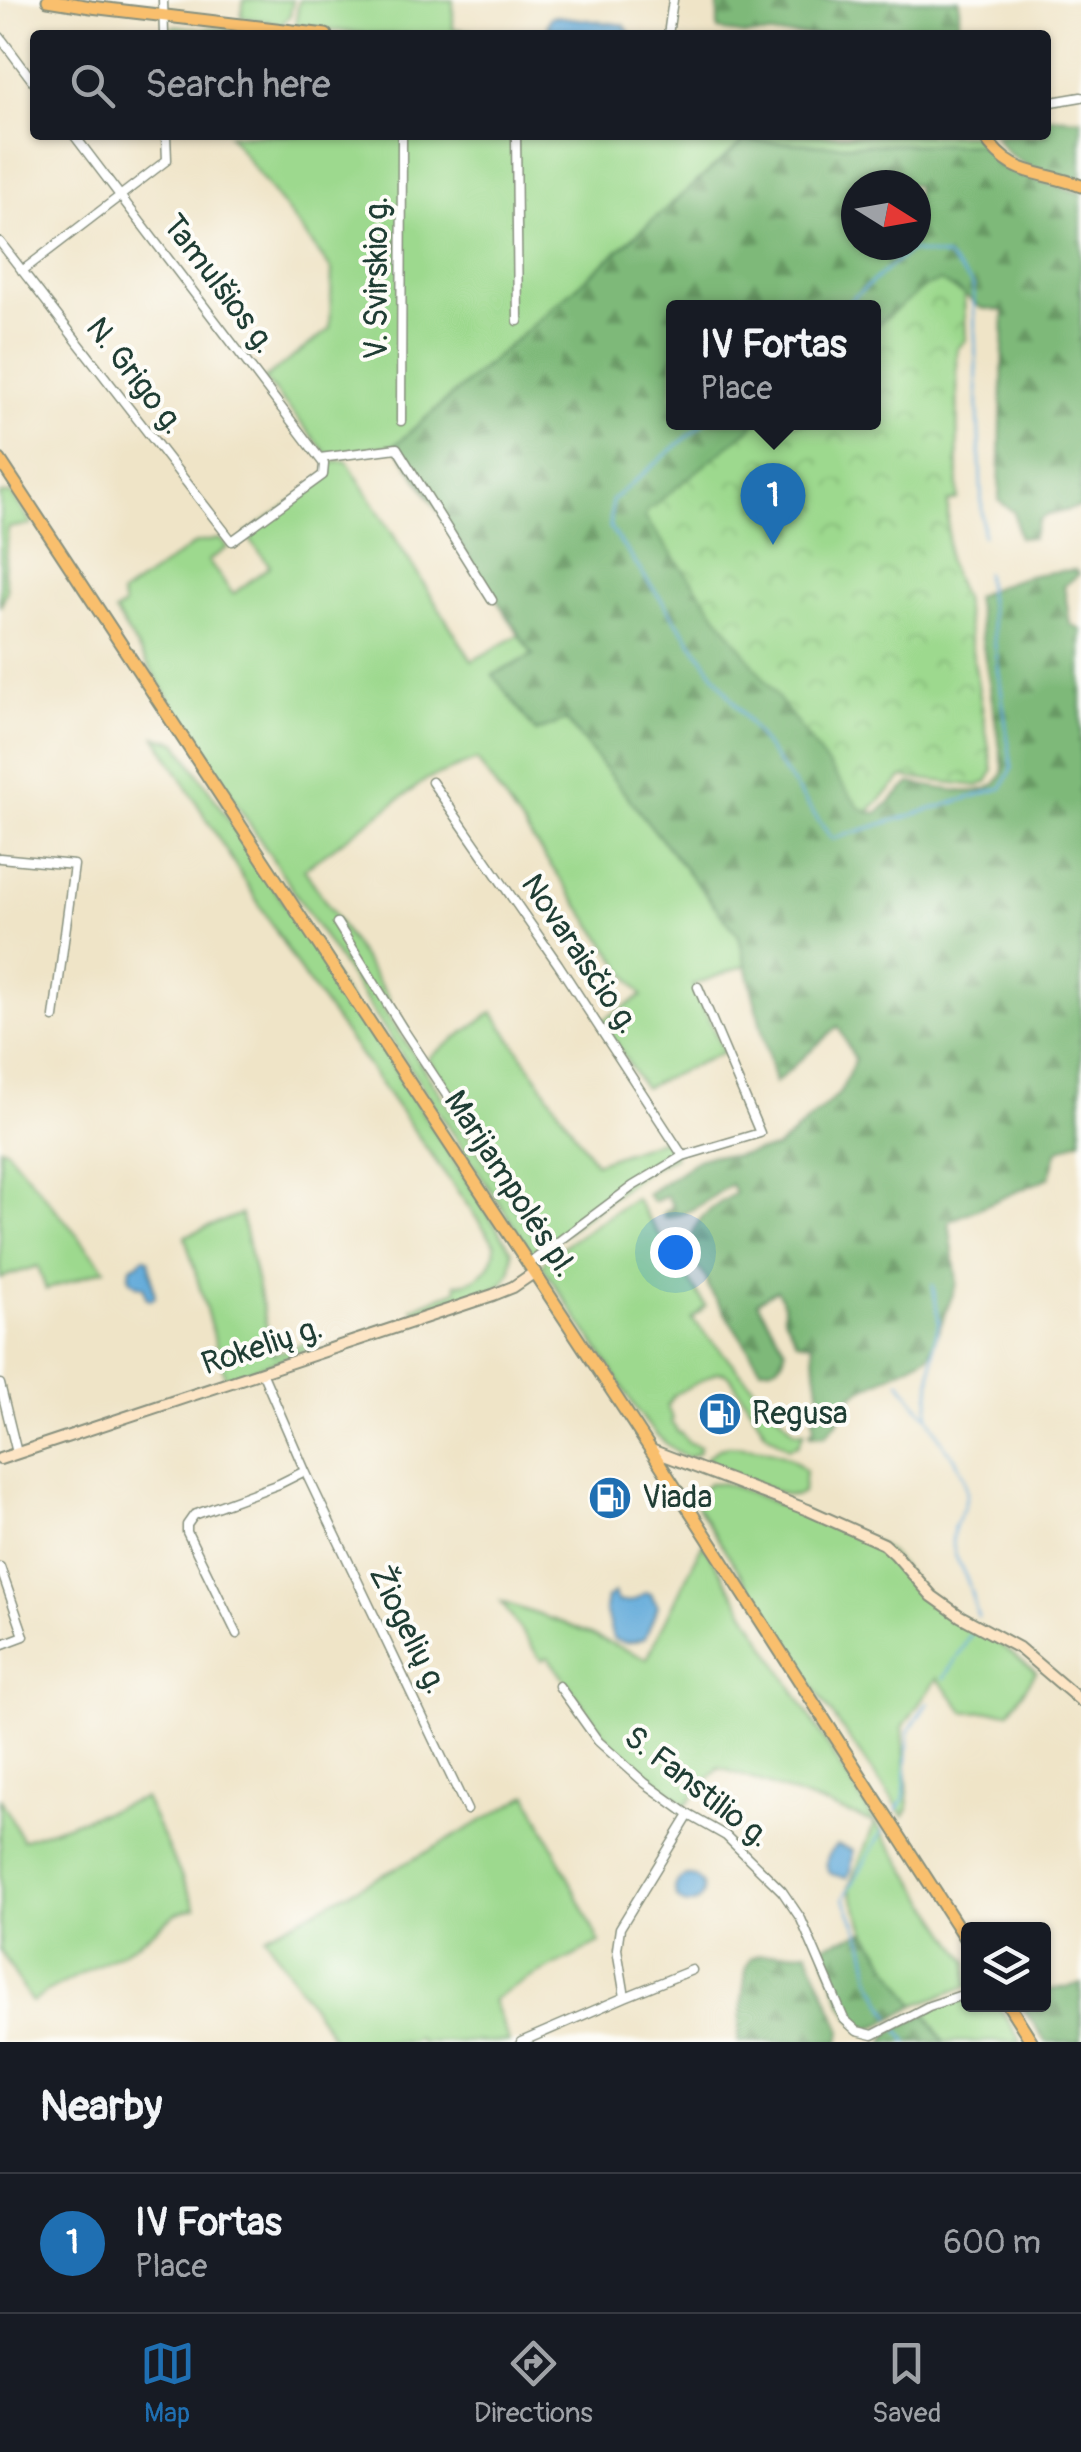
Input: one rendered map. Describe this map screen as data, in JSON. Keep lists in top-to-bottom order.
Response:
{
  "streets": {
    "main road": ["Marijampolės pl.", "Rokelių g."],
    "street": [
      "V. Svirskio g.",
      "Tamulšios g.",
      "N. Grigo g.",
      "Novaraisčio g.",
      "Žiogelių g.",
      "S. Fanstilio g."
    ]
  },
  "crossings": [
    ["Tamulšios g.", "N. Grigo g."],
    ["Marijampolės pl.", "Rokelių g."],
    ["Rokelių g.", "Žiogelių g."]
  ],
  "places": {
    "fuel station": ["Regusa", "Viada"]
  },
  "north": "right",
  "page": {
    "search": "Search here",
    "popup": ["IV Fortas", "Place"],
    "pins": "1",
    "heading": "Nearby",
    "list": [
      {
        "mark": "1",
        "name": "IV Fortas",
        "note": "Place",
        "value": "600 m"
      }
    ],
    "nav": ["Map", "Directions", "Saved"]
  }
}
